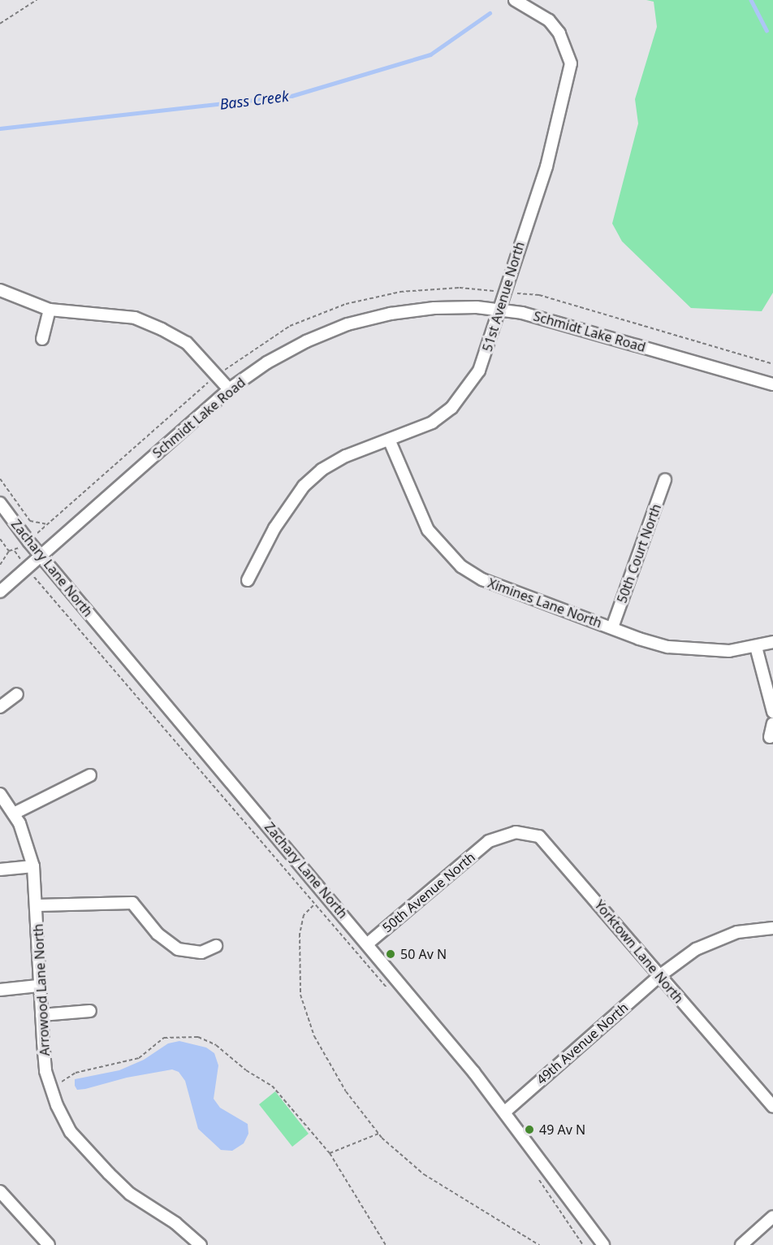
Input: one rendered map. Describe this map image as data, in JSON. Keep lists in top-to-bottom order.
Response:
{
  "streets": {
    "street": [
      "51st Avenue North",
      "Schmidt Lake Road",
      "50th Court North",
      "Zachary Lane North",
      "Ximines Lane North",
      "50th Avenue North",
      "Yorktown Lane North",
      "Arrowood Lane North",
      "49th Avenue North"
    ]
  },
  "crossings": [
    ["51st Avenue North", "Schmidt Lake Road"],
    ["51st Avenue North", "Ximines Lane North"],
    ["Schmidt Lake Road", "Zachary Lane North"],
    ["50th Court North", "Ximines Lane North"],
    ["Zachary Lane North", "50th Avenue North"],
    ["Zachary Lane North", "49th Avenue North"],
    ["50th Avenue North", "Yorktown Lane North"],
    ["Yorktown Lane North", "49th Avenue North"]
  ],
  "water": ["Bass Creek"],
  "places": ["50 Av N", "49 Av N"]
}
